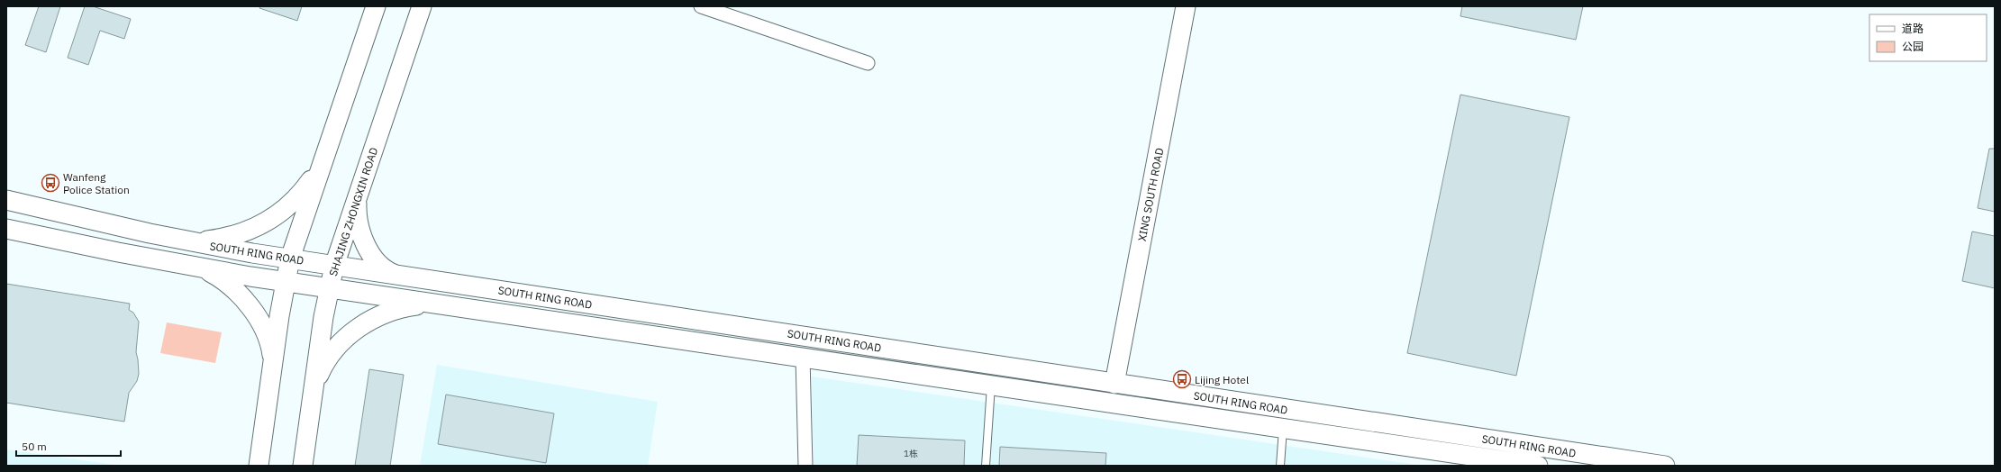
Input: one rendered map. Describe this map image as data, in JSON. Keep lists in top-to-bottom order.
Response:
{
  "streets": {
    "main road": ["XING SOUTH ROAD", "SHAJING ZHONGXIN ROAD", "SOUTH RING ROAD"]
  },
  "crossings": [
    ["XING SOUTH ROAD", "SOUTH RING ROAD"],
    ["SHAJING ZHONGXIN ROAD", "SOUTH RING ROAD"]
  ],
  "places": {
    "bus stop": ["Wanfeng Police Station", "Lijing Hotel"]
  },
  "house_numbers": ["1栋"],
  "legend": ["道路", "公园"],
  "scale_bar": "50 m"
}
